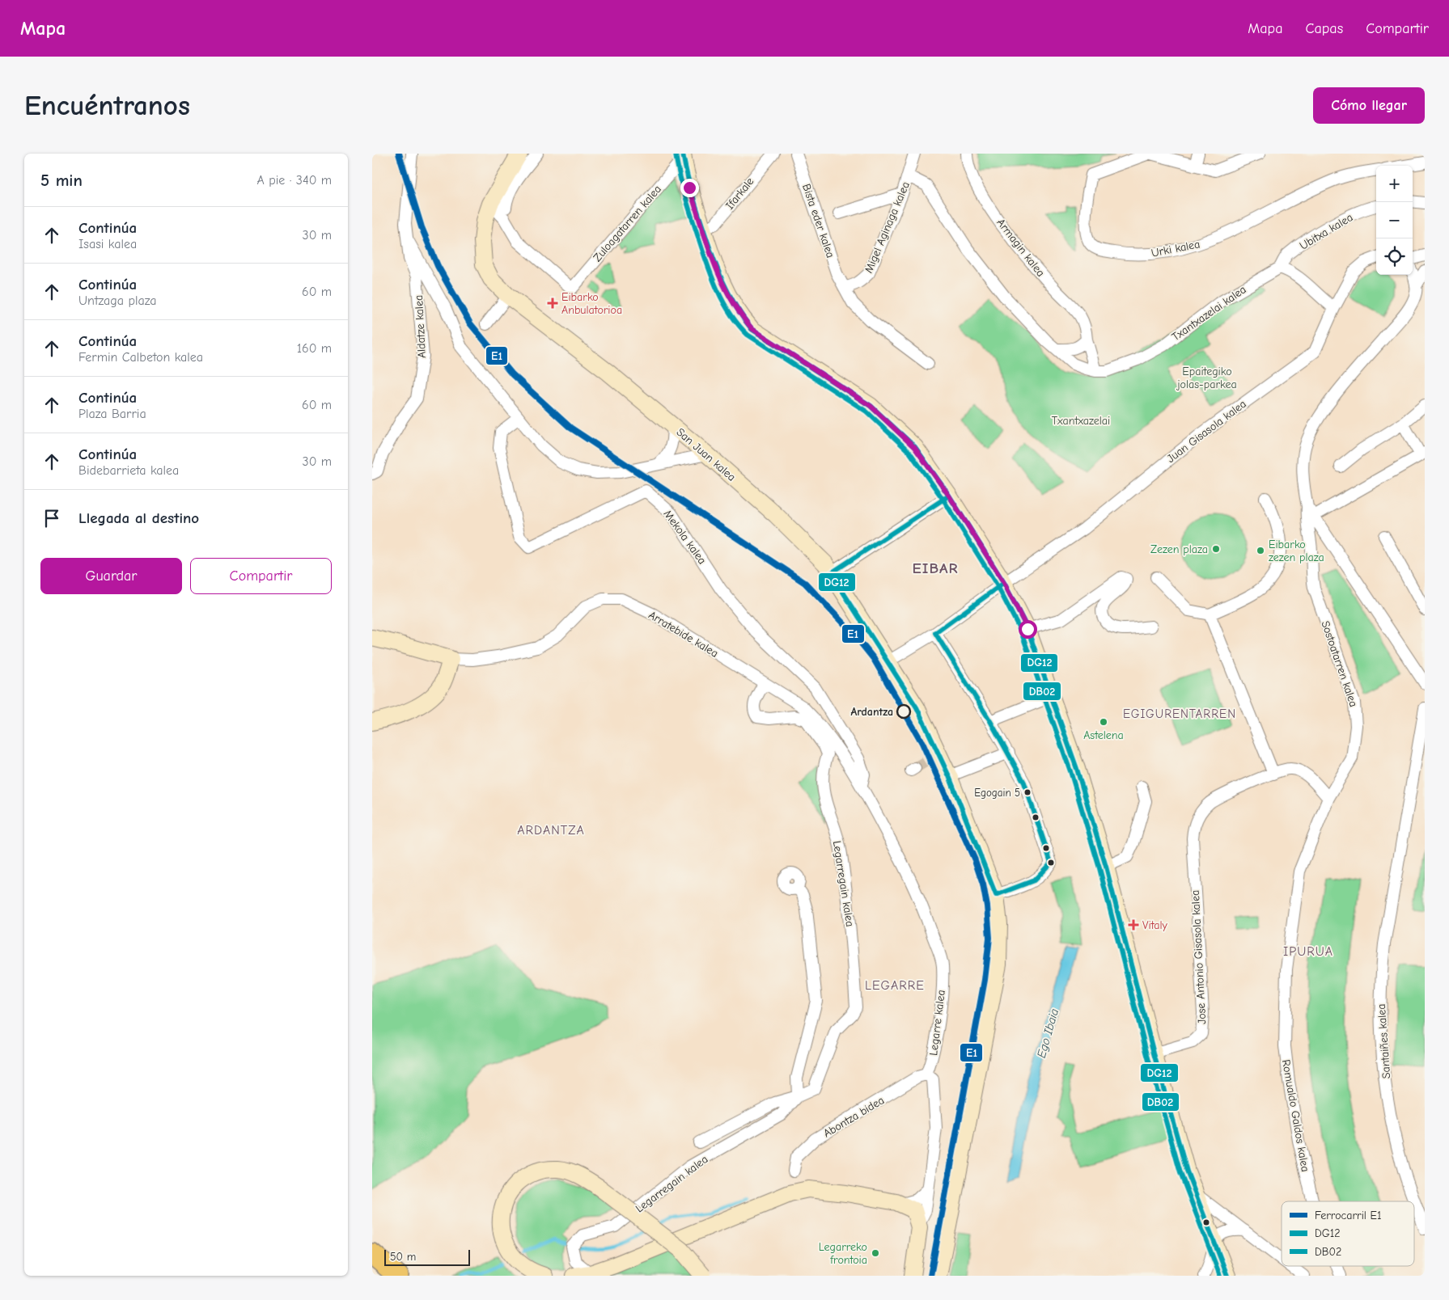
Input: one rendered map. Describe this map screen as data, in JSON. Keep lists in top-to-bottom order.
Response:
{
  "streets": {
    "street": [
      "Ifarkale",
      "Bista eder kalea",
      "Zuloagatarren kalea",
      "Migel Aginaga kalea",
      "Ubitxa kalea",
      "Armagin kalea",
      "Urki kalea",
      "Txantxazelai kalea",
      "Aldatze kalea",
      "Juan Gisasola kalea",
      "San Juan kalea",
      "Mekola kalea",
      "Arratebide kalea",
      "Sostoatarren kalea",
      "Legarregain kalea",
      "Jose Antonio Gisasola kalea",
      "Legarre kalea",
      "Santaiñes kalea",
      "Romualdo Galdos kalea",
      "Abontza bidea"
    ]
  },
  "crossings": [
    ["Bista eder kalea", "Migel Aginaga kalea"],
    ["Zuloagatarren kalea", "San Juan kalea"],
    ["Migel Aginaga kalea", "Txantxazelai kalea"],
    ["Ubitxa kalea", "Txantxazelai kalea"],
    ["Aldatze kalea", "San Juan kalea"],
    ["Aldatze kalea", "Mekola kalea"],
    ["Juan Gisasola kalea", "San Juan kalea"],
    ["Mekola kalea", "Arratebide kalea"],
    ["Arratebide kalea", "Legarregain kalea"],
    ["Arratebide kalea", "Legarre kalea"],
    ["Sostoatarren kalea", "Romualdo Galdos kalea"],
    ["Legarre kalea", "Abontza bidea"]
  ],
  "districts": [
    "EIBAR",
    "EGIGURENTARREN",
    "ARDANTZA",
    "IPURUA",
    "LEGARRE"
  ],
  "water": ["Ego Ibaia"],
  "parks": ["Epaitegiko jolas-parkea", "Txantxazelai"],
  "places": {
    "health": ["Eibarko Anbulatorioa", "Vitaly"],
    "other": [
      "Zezen plaza",
      "Eibarko zezen plaza",
      "Ardantza",
      "Astelena",
      "Egogain 5",
      "Legarreko frontoia"
    ]
  },
  "lines": ["rail line E1", "transit line DG12", "transit line DB02"],
  "legend": ["Ferrocarril E1", "DG12", "DB02"],
  "scale_bar": "50 m",
  "page": {
    "header": "Mapa",
    "nav": ["Mapa", "Capas", "Compartir"],
    "buttons": [
      "Cómo llegar",
      ["Guardar", "Compartir"]
    ],
    "title": "Encuéntranos",
    "heading": ["5 min", "A pie · 340 m"],
    "map_buttons": ["+", "−"],
    "list": [
      ["Continúa", "Isasi kalea", "30 m"],
      ["Continúa", "Untzaga plaza", "60 m"],
      ["Continúa", "Fermin Calbeton kalea", "160 m"],
      ["Continúa", "Plaza Barria", "60 m"],
      ["Continúa", "Bidebarrieta kalea", "30 m"],
      "Llegada al destino"
    ],
    "scale": "50 m"
  }
}
